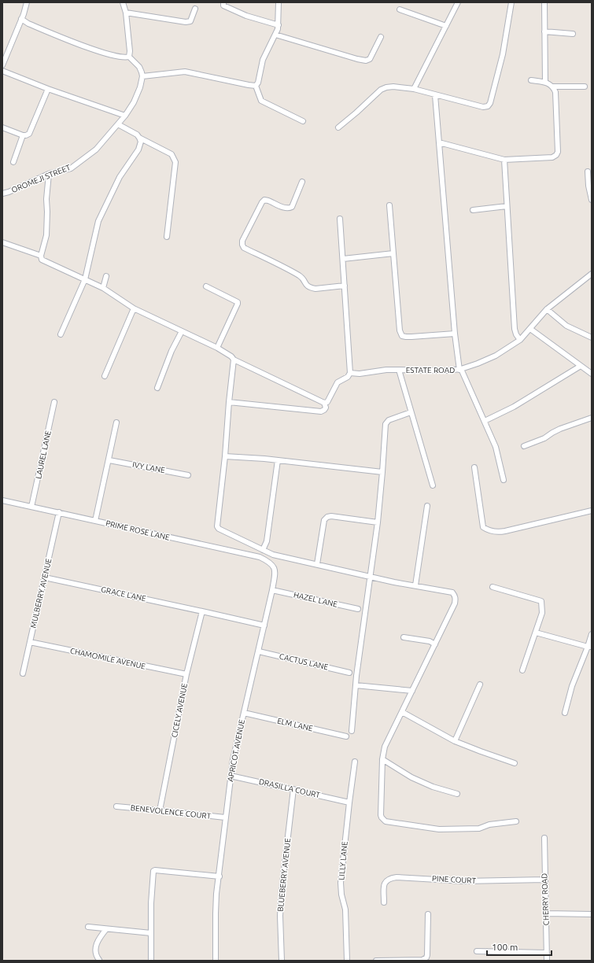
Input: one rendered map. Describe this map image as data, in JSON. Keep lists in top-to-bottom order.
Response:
{
  "streets": {
    "street": [
      "OROMEJI STREET",
      "ESTATE ROAD",
      "LAUREL LANE",
      "IVY LANE",
      "PRIME ROSE LANE",
      "MULBERRY AVENUE",
      "GRACE LANE",
      "HAZEL LANE",
      "CHAMOMILE AVENUE",
      "CACTUS LANE",
      "CICELY AVENUE",
      "ELM LANE",
      "APRICOT AVENUE",
      "DRASILLA COURT",
      "BENEVOLENCE COURT",
      "LILLY LANE",
      "BLUEBERRY AVENUE",
      "PINE COURT",
      "CHERRY ROAD"
    ]
  },
  "crossings": [
    ["LAUREL LANE", "PRIME ROSE LANE"],
    ["PRIME ROSE LANE", "MULBERRY AVENUE"],
    ["PRIME ROSE LANE", "APRICOT AVENUE"],
    ["MULBERRY AVENUE", "GRACE LANE"],
    ["MULBERRY AVENUE", "CHAMOMILE AVENUE"],
    ["GRACE LANE", "CICELY AVENUE"],
    ["GRACE LANE", "APRICOT AVENUE"],
    ["HAZEL LANE", "APRICOT AVENUE"],
    ["CHAMOMILE AVENUE", "CICELY AVENUE"],
    ["CACTUS LANE", "APRICOT AVENUE"],
    ["CICELY AVENUE", "BENEVOLENCE COURT"],
    ["ELM LANE", "APRICOT AVENUE"],
    ["APRICOT AVENUE", "DRASILLA COURT"],
    ["APRICOT AVENUE", "BENEVOLENCE COURT"],
    ["DRASILLA COURT", "LILLY LANE"],
    ["DRASILLA COURT", "BLUEBERRY AVENUE"],
    ["PINE COURT", "CHERRY ROAD"]
  ],
  "scale_bar": "100 m"
}
